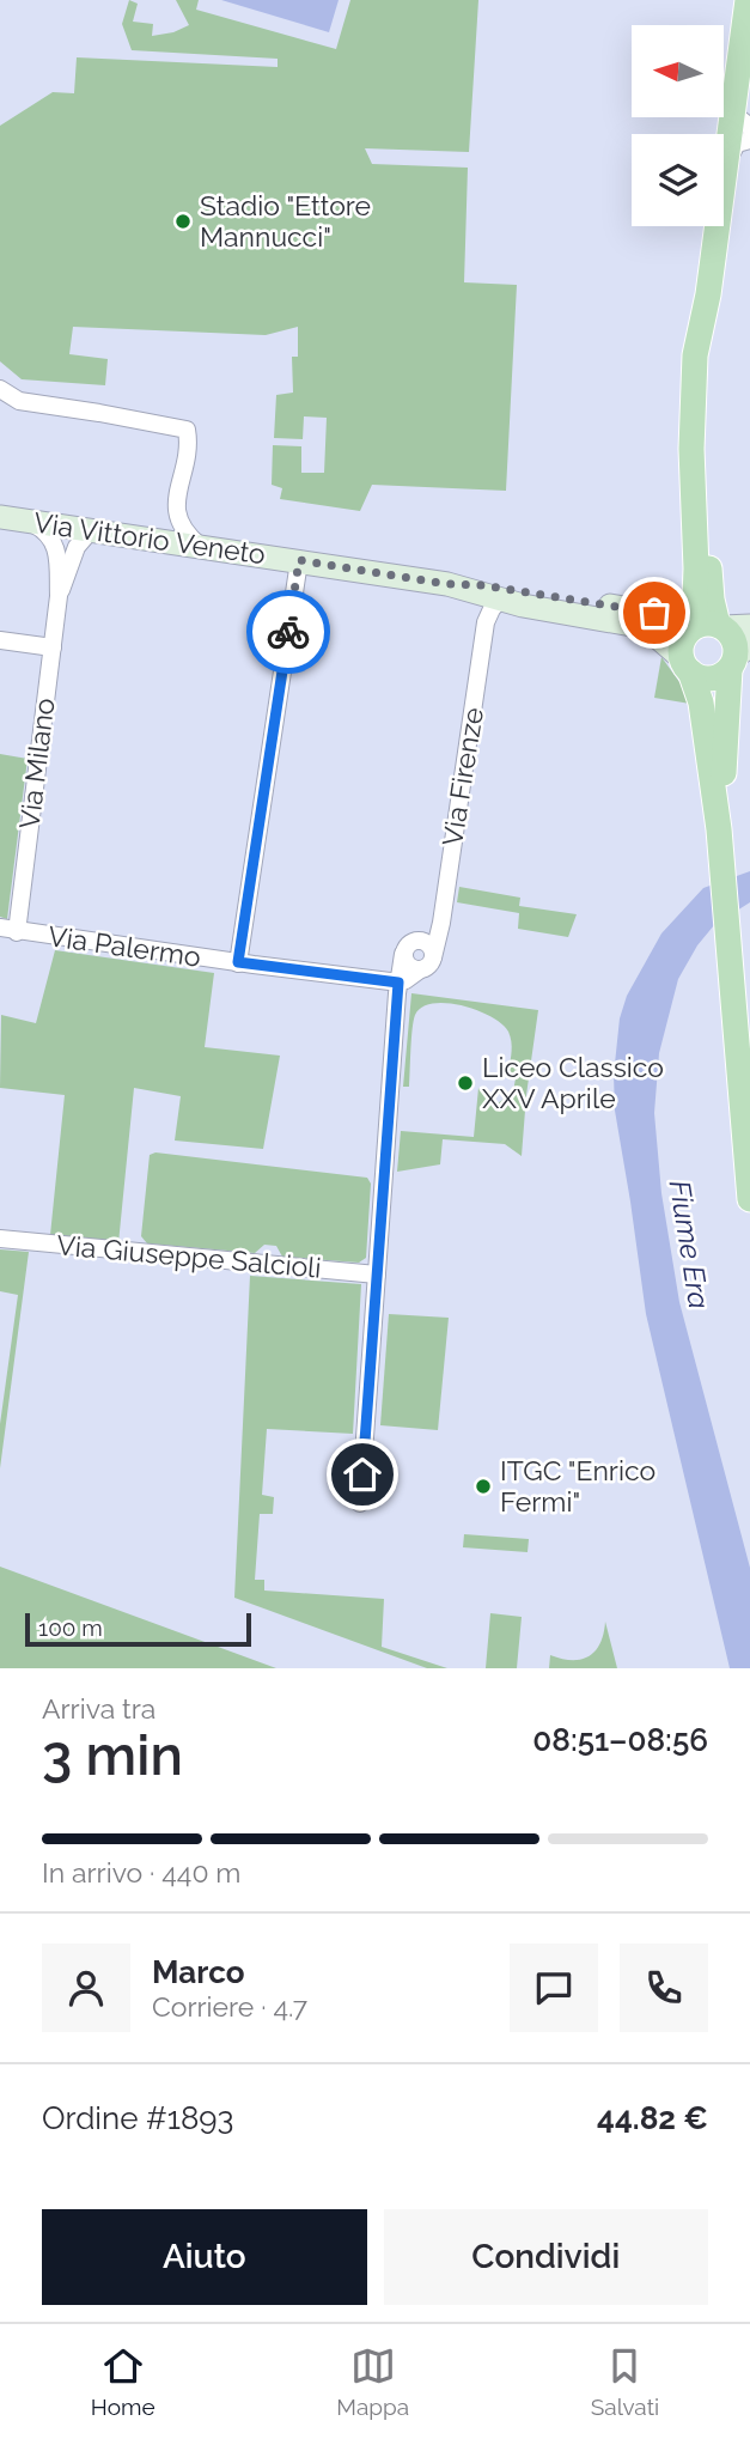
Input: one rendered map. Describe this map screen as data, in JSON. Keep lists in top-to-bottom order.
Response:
{
  "streets": {
    "main road": ["Via Vittorio Veneto"],
    "street": [
      "Via Milano",
      "Via Firenze",
      "Via Palermo",
      "Via Giuseppe Salcioli"
    ]
  },
  "crossings": [
    ["Via Vittorio Veneto", "Via Milano"],
    ["Via Vittorio Veneto", "Via Firenze"],
    ["Via Milano", "Via Palermo"]
  ],
  "water": ["Fiume Era"],
  "places": ["Stadio \"Ettore Mannucci\"", "Liceo Classico XXV Aprile", "ITGC \"Enrico Fermi\""],
  "scale_bar": "100 m",
  "north": "left",
  "page": {
    "scale": "100 m",
    "heading": ["3 min", "Arriva tra", "08:51–08:56"],
    "panel": [
      "Marco",
      "Corriere · 4.7",
      "Ordine #1893",
      "44.82 €"
    ],
    "bar": "In arrivo · 440 m",
    "buttons": ["Aiuto", "Condividi"],
    "tabs": ["Home", "Mappa", "Salvati"]
  }
}
